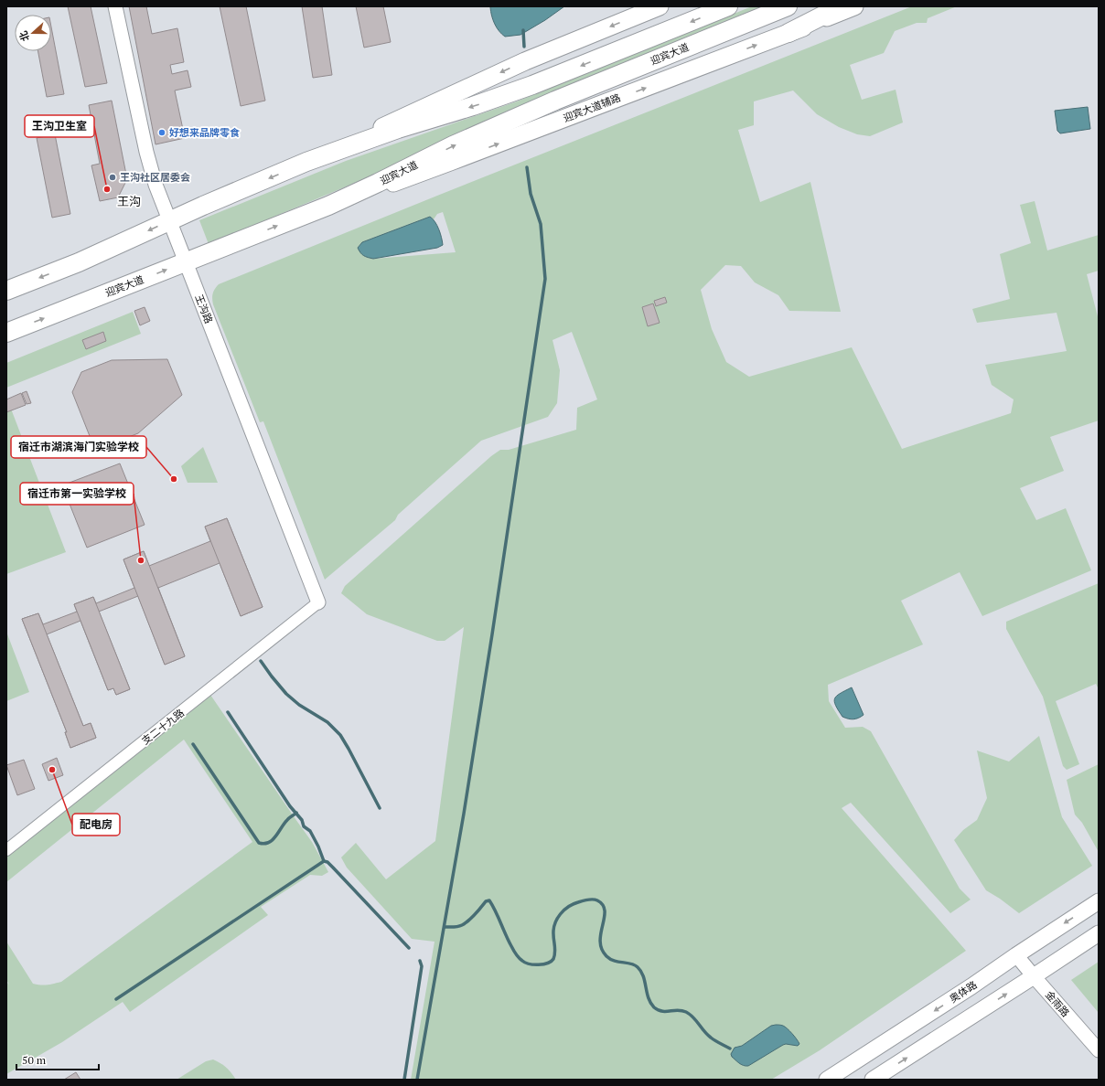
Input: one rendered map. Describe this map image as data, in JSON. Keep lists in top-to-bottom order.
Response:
{
  "streets": {
    "highway": ["迎宾大道"],
    "main road": ["迎宾大道辅路", "奥体路"],
    "street": ["王沟路", "支二十九路", "金雨路"]
  },
  "crossings": [
    ["迎宾大道", "迎宾大道辅路"],
    ["迎宾大道", "王沟路"],
    ["王沟路", "支二十九路"],
    ["奥体路", "金雨路"]
  ],
  "districts": ["王沟"],
  "places": [
    "好想来品牌零食",
    "王沟社区居委会",
    "王沟卫生室",
    "宿迁市湖滨海门实验学校",
    "宿迁市第一实验学校",
    "配电房"
  ],
  "scale_bar": "50 m",
  "north": "left"
}
